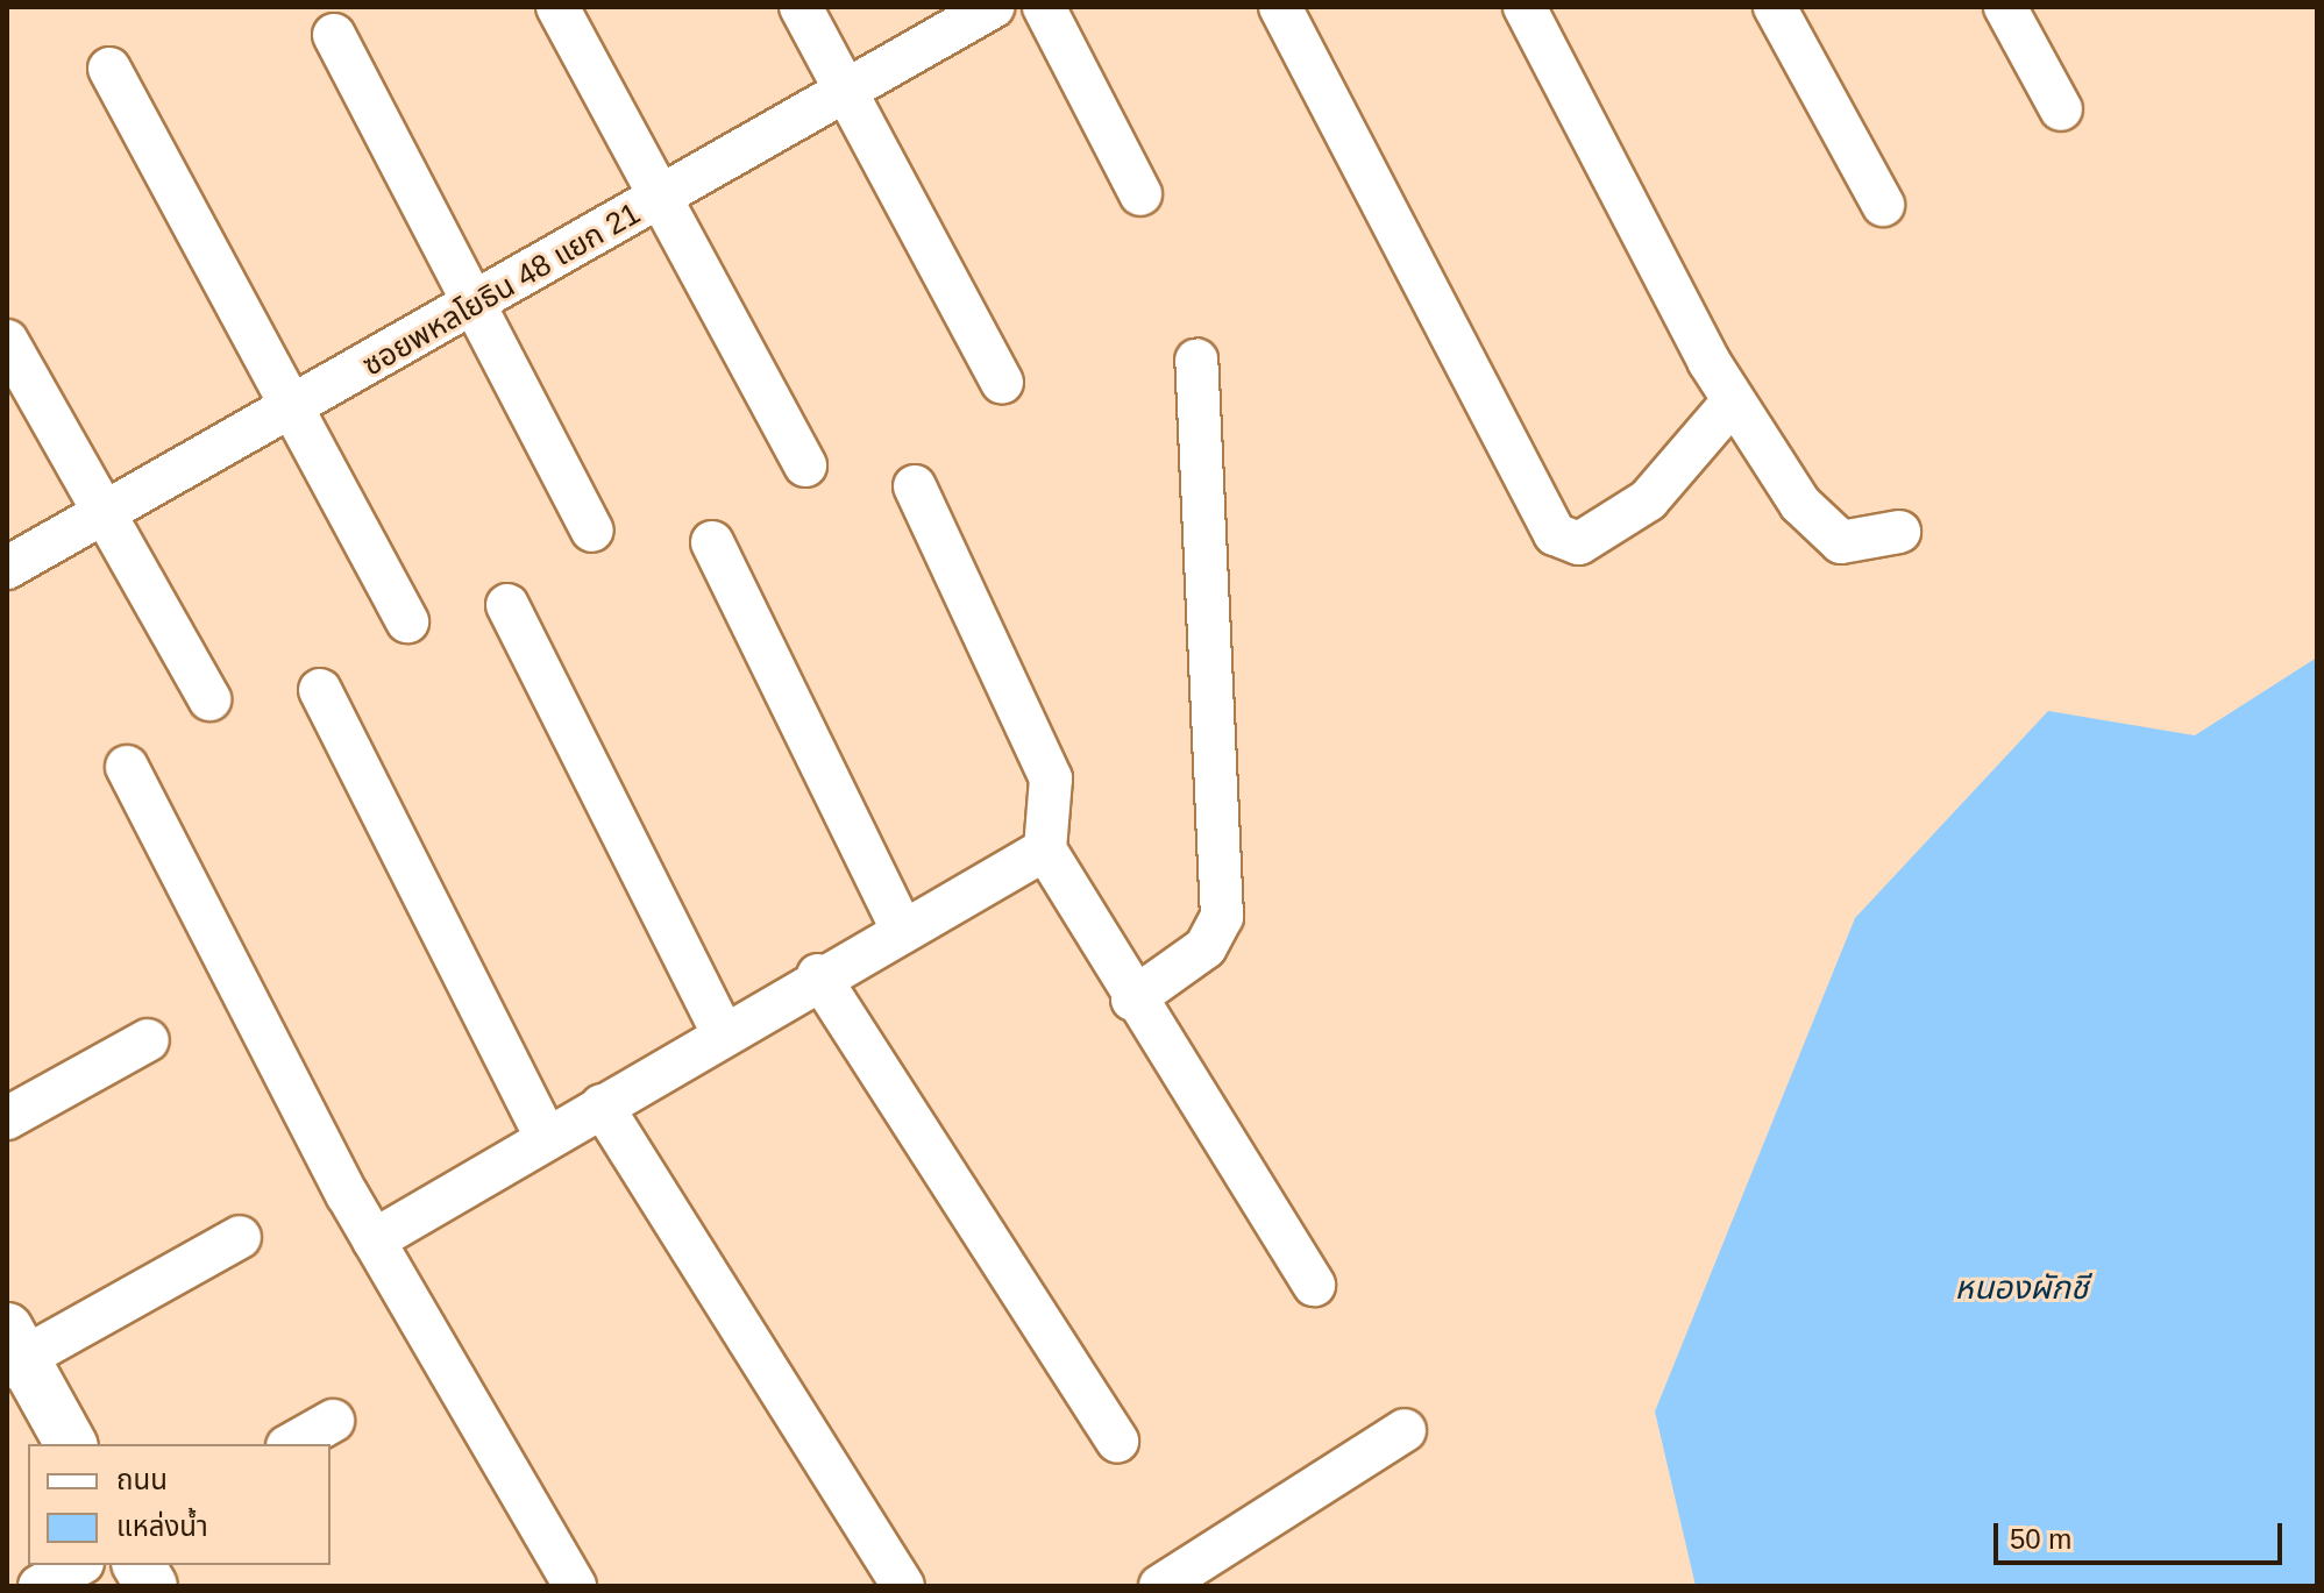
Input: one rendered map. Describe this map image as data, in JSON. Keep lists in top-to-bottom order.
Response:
{
  "streets": {
    "street": ["ซอยพหลโยธิน 48 แยก 21"]
  },
  "water": ["หนองผักชี"],
  "legend": ["ถนน", "แหล่งน้ำ"],
  "scale_bar": "50 m"
}
